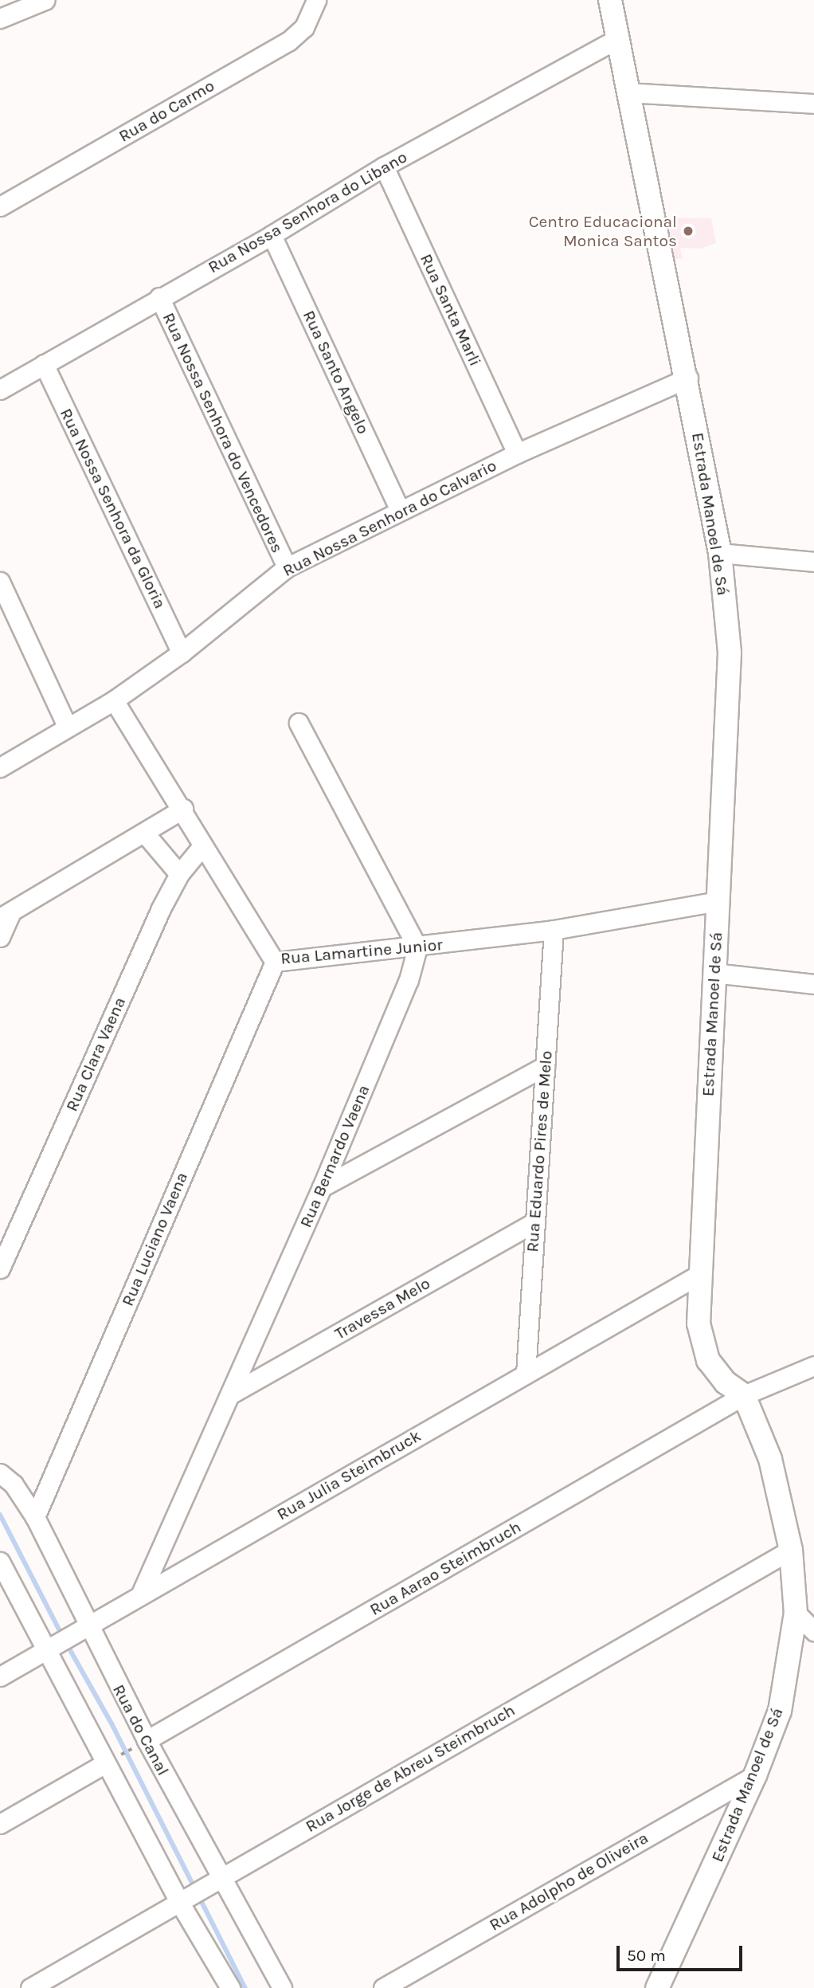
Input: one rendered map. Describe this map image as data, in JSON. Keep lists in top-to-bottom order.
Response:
{
  "streets": {
    "main road": ["Estrada Manoel de Sá"],
    "street": [
      "Rua do Carmo",
      "Rua Nossa Senhora do Libano",
      "Rua Santa Marli",
      "Rua Santo Angelo",
      "Rua Nossa Senhora do Vencedores",
      "Rua Nossa Senhora da Gloria",
      "Rua Nossa Senhora do Calvario",
      "Rua Lamartine Junior",
      "Rua Clara Vaena",
      "Rua Eduardo Pires de Melo",
      "Rua Bernardo Vaena",
      "Rua Luciano Vaena",
      "Travessa Melo",
      "Rua Julia Steimbruck",
      "Rua Aarao Steimbruch",
      "Rua do Canal",
      "Rua Jorge de Abreu Steimbruch",
      "Rua Adolpho de Oliveira"
    ]
  },
  "crossings": [
    ["Rua Nossa Senhora do Libano", "Rua Santa Marli"],
    ["Rua Nossa Senhora do Libano", "Rua Santo Angelo"],
    ["Rua Nossa Senhora do Libano", "Rua Nossa Senhora do Vencedores"],
    ["Rua Nossa Senhora do Libano", "Rua Nossa Senhora da Gloria"],
    ["Rua Nossa Senhora do Libano", "Estrada Manoel de Sá"],
    ["Rua Santa Marli", "Rua Nossa Senhora do Calvario"],
    ["Rua Santo Angelo", "Rua Nossa Senhora do Calvario"],
    ["Rua Nossa Senhora do Vencedores", "Rua Nossa Senhora do Calvario"],
    ["Rua Nossa Senhora da Gloria", "Rua Nossa Senhora do Calvario"],
    ["Estrada Manoel de Sá", "Rua Nossa Senhora do Calvario"],
    ["Estrada Manoel de Sá", "Rua Lamartine Junior"],
    ["Estrada Manoel de Sá", "Rua Julia Steimbruck"],
    ["Estrada Manoel de Sá", "Rua Aarao Steimbruch"],
    ["Estrada Manoel de Sá", "Rua Jorge de Abreu Steimbruch"],
    ["Estrada Manoel de Sá", "Rua Adolpho de Oliveira"],
    ["Rua Nossa Senhora do Calvario", "Rua Lamartine Junior"],
    ["Rua Lamartine Junior", "Rua Clara Vaena"],
    ["Rua Lamartine Junior", "Rua Eduardo Pires de Melo"],
    ["Rua Lamartine Junior", "Rua Bernardo Vaena"],
    ["Rua Lamartine Junior", "Rua Luciano Vaena"],
    ["Rua Eduardo Pires de Melo", "Travessa Melo"],
    ["Rua Eduardo Pires de Melo", "Rua Julia Steimbruck"],
    ["Rua Bernardo Vaena", "Travessa Melo"],
    ["Rua Bernardo Vaena", "Rua Julia Steimbruck"],
    ["Rua Luciano Vaena", "Rua do Canal"],
    ["Rua Julia Steimbruck", "Rua do Canal"],
    ["Rua Aarao Steimbruch", "Rua do Canal"],
    ["Rua do Canal", "Rua Jorge de Abreu Steimbruch"]
  ],
  "places": ["Centro Educacional Monica Santos"],
  "scale_bar": "50 m"
}
